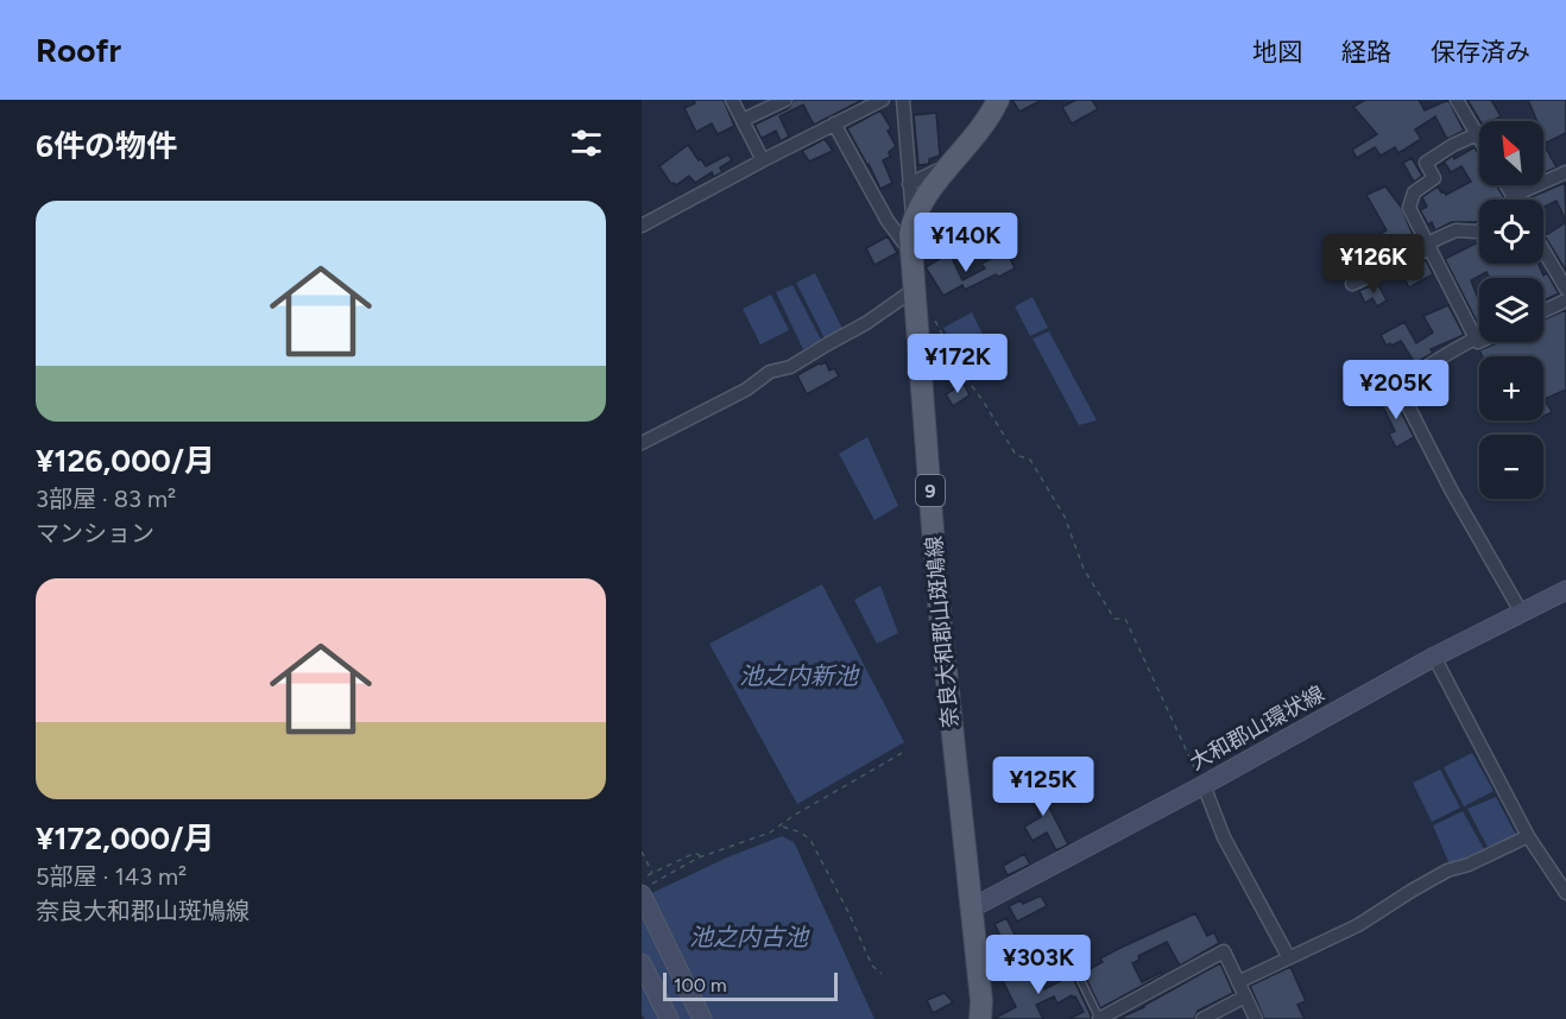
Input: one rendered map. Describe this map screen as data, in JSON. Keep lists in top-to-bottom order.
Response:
{
  "streets": {
    "main road": ["9", "奈良大和郡山斑鳩線", "大和郡山環状線"]
  },
  "crossings": [
    ["奈良大和郡山斑鳩線", "大和郡山環状線"]
  ],
  "water": ["池之内新池", "池之内古池"],
  "scale_bar": "100 m",
  "north": "top left",
  "page": {
    "header": "Roofr",
    "nav": ["地図", "経路", "保存済み"],
    "heading": "6件の物件",
    "map_buttons": ["+", "−"],
    "list": [
      {
        "name": "¥126,000/月",
        "note": "3部屋 · 83 m² · マンション"
      },
      {
        "name": "¥172,000/月",
        "note": "5部屋 · 143 m² · 奈良大和郡山斑鳩線"
      }
    ],
    "price": [
      "¥140K",
      "¥126K",
      "¥172K",
      "¥205K",
      "¥125K",
      "¥303K"
    ],
    "scale": "100 m"
  }
}
